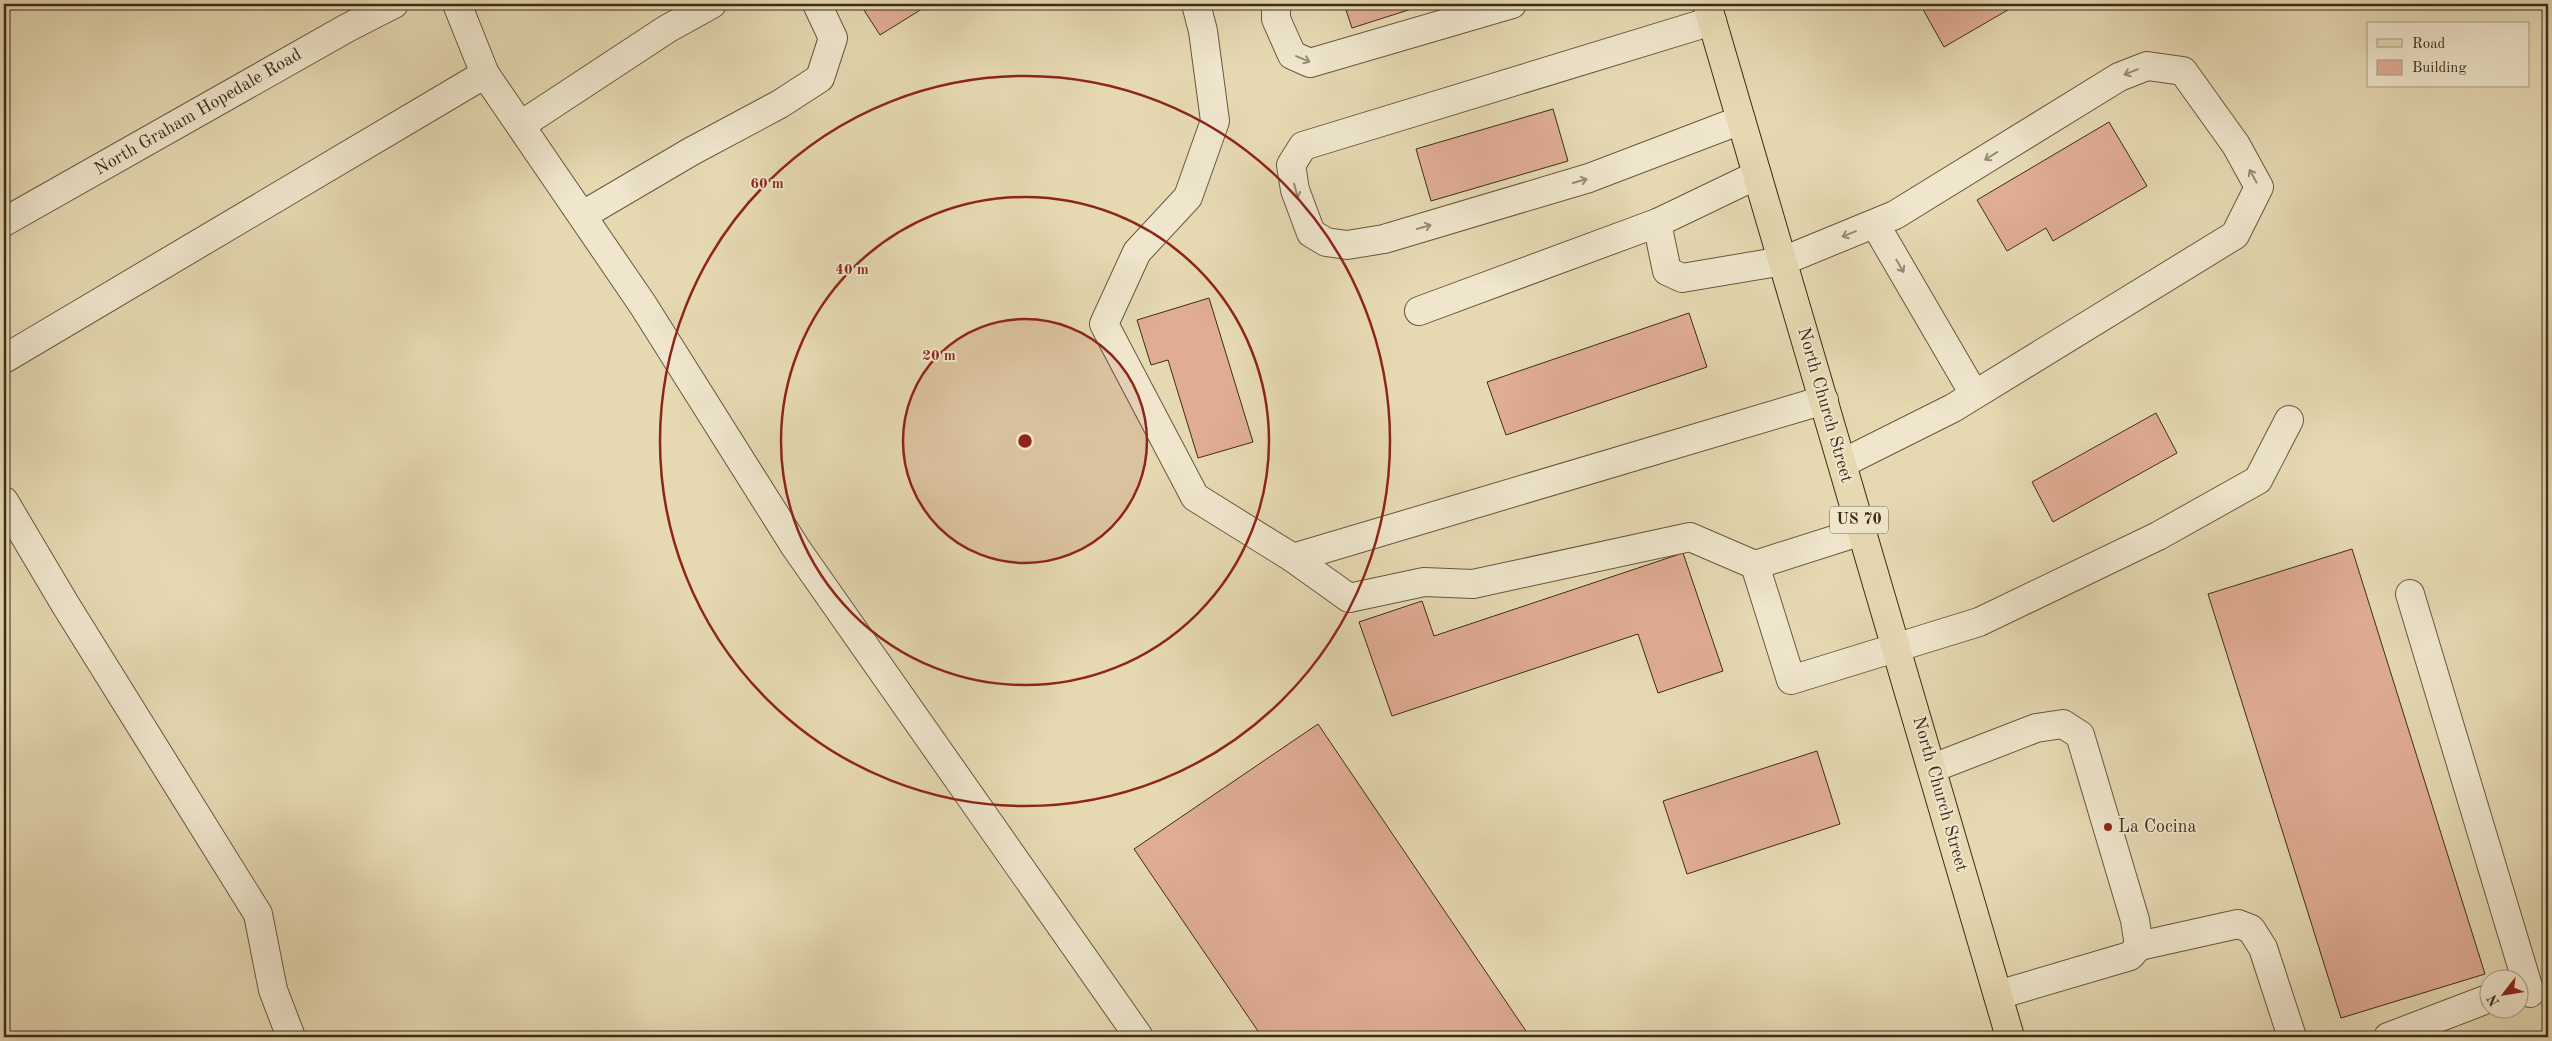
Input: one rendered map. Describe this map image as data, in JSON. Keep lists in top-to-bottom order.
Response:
{
  "streets": {
    "main road": ["North Church Street", "US 70"],
    "street": ["North Graham Hopedale Road"]
  },
  "places": ["La Cocina"],
  "legend": ["Road", "Building"],
  "north": "bottom left",
  "rings": ["60 m", "40 m", "20 m"]
}
